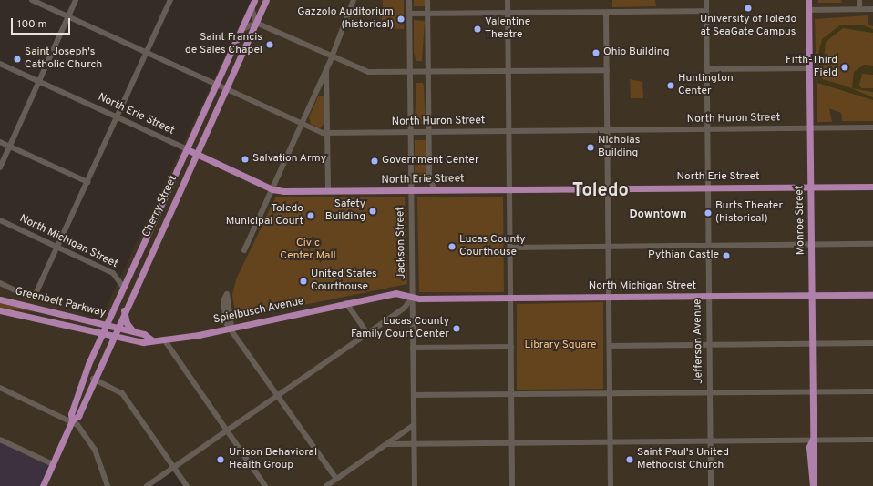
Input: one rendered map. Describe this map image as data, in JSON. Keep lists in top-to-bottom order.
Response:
{
  "streets": {
    "main road": [
      "North Erie Street",
      "Cherry Street",
      "Monroe Street",
      "North Michigan Street",
      "Greenbelt Parkway",
      "Spielbusch Avenue"
    ],
    "street": ["North Huron Street", "Jackson Street", "Jefferson Avenue"]
  },
  "crossings": [
    ["North Erie Street", "Cherry Street"],
    ["North Erie Street", "Monroe Street"],
    ["North Erie Street", "Jackson Street"],
    ["North Erie Street", "Jefferson Avenue"],
    ["North Huron Street", "Cherry Street"],
    ["North Huron Street", "Monroe Street"],
    ["North Huron Street", "Jackson Street"],
    ["North Huron Street", "Jefferson Avenue"],
    ["Cherry Street", "North Michigan Street"],
    ["Cherry Street", "Greenbelt Parkway"],
    ["Cherry Street", "Spielbusch Avenue"],
    ["Monroe Street", "North Michigan Street"],
    ["North Michigan Street", "Jackson Street"],
    ["North Michigan Street", "Spielbusch Avenue"],
    ["North Michigan Street", "Jefferson Avenue"],
    ["Jackson Street", "Spielbusch Avenue"],
    ["Greenbelt Parkway", "Spielbusch Avenue"]
  ],
  "districts": ["Toledo", "Downtown"],
  "parks": ["Civic Center Mall", "Library Square"],
  "places": [
    "University of Toledo at SeaGate Campus",
    "Gazzolo Auditorium (historical)",
    "Valentine Theatre",
    "Saint Francis de Sales Chapel",
    "Ohio Building",
    "Saint Joseph's Catholic Church",
    "Fifth-Third Field",
    "Huntington Center",
    "Nicholas Building",
    "Salvation Army",
    "Government Center",
    "Safety Building",
    "Burts Theater (historical)",
    "Toledo Municipal Court",
    "Lucas County Courthouse",
    "Pythian Castle",
    "United States Courthouse",
    "Lucas County Family Court Center",
    "Unison Behavioral Health Group",
    "Saint Paul's United Methodist Church"
  ],
  "scale_bar": "100 m"
}
